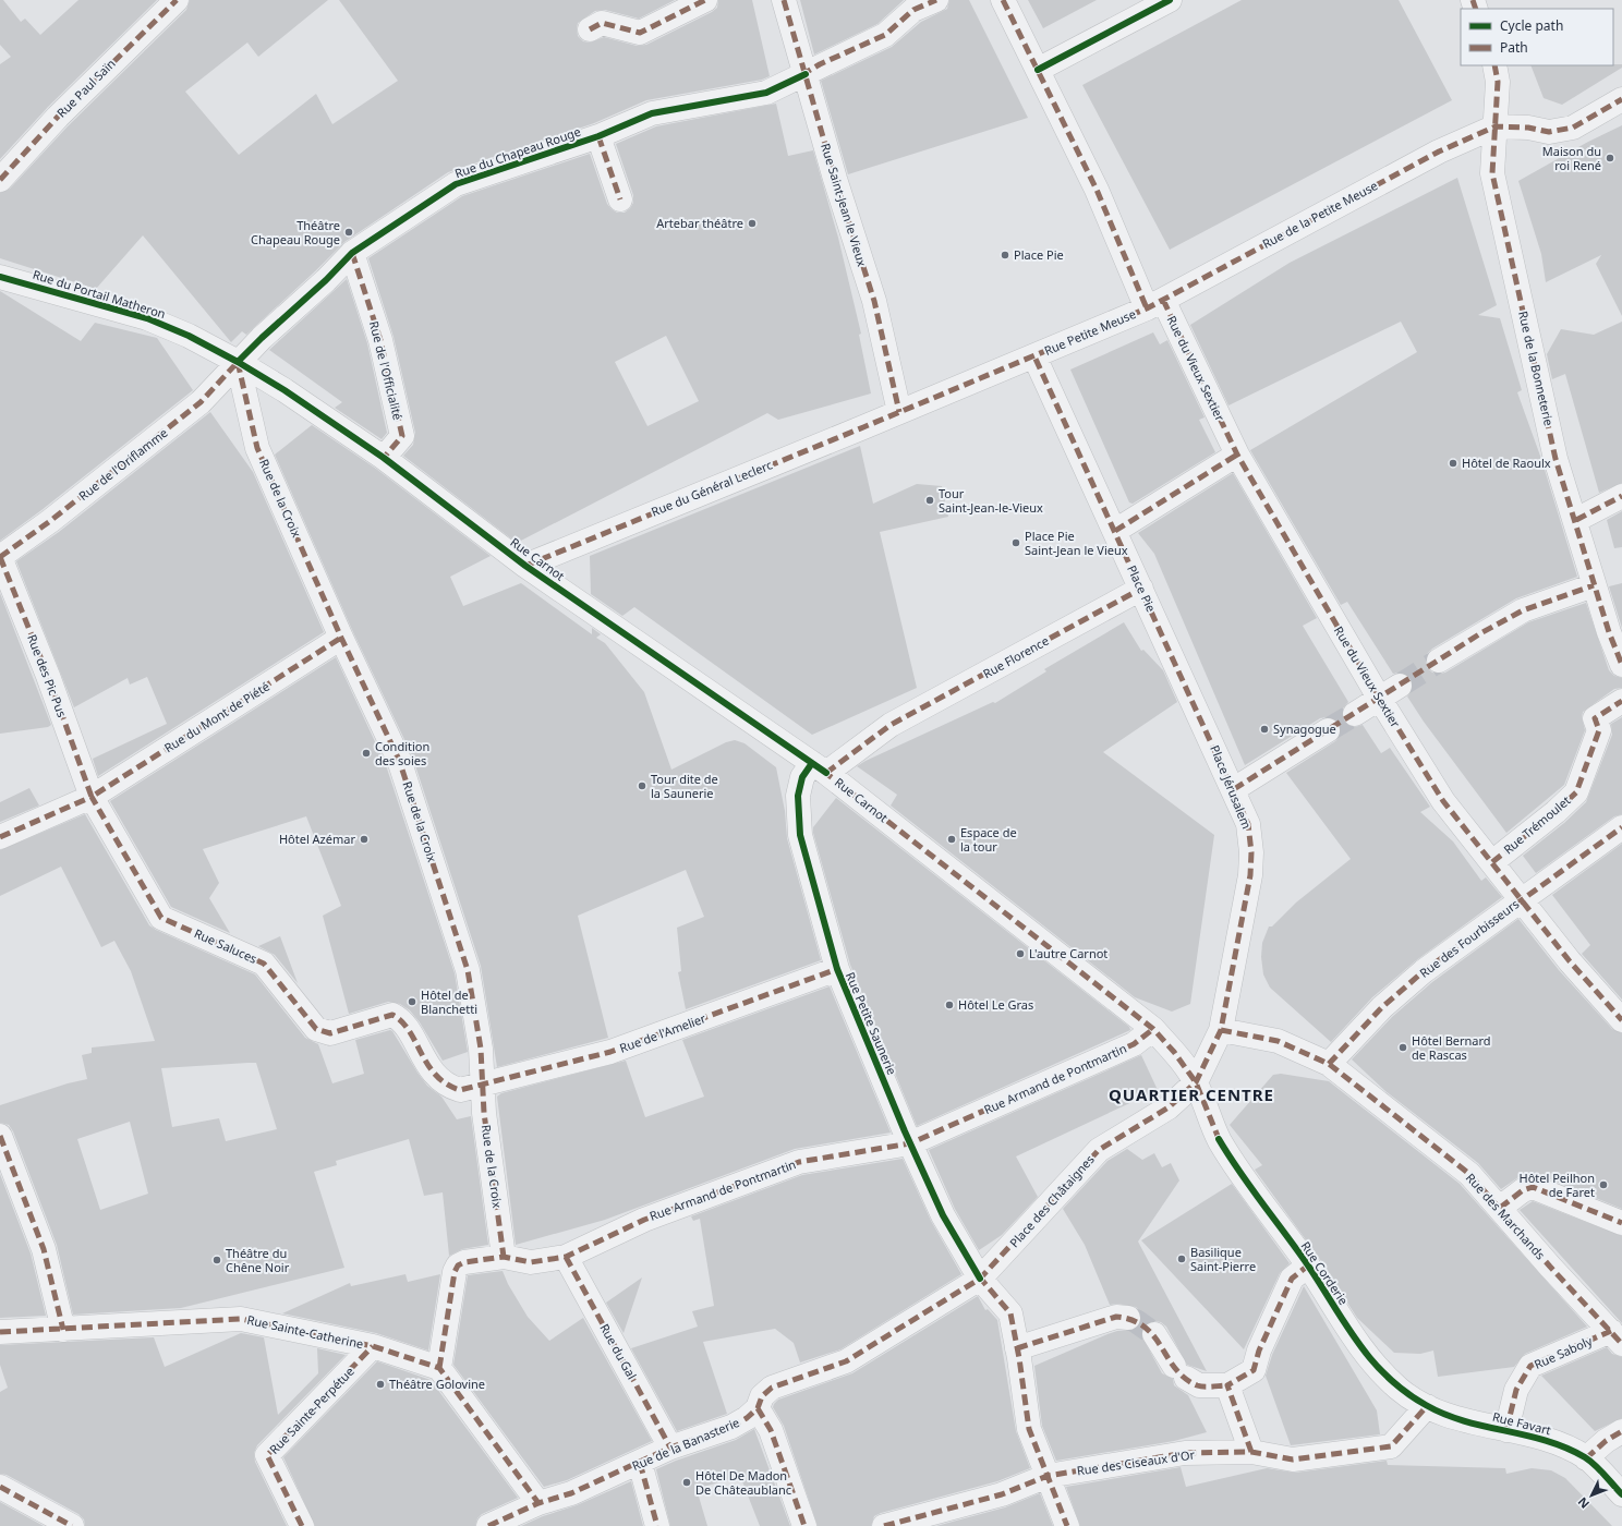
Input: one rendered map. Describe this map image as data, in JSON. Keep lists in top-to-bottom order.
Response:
{
  "streets": {
    "street": [
      "Rue Paul Saïn",
      "Rue du Chapeau Rouge",
      "Rue Saint-Jean le Vieux",
      "Rue de la Petite Meuse",
      "Rue du Portail Matheron",
      "Rue Petite Meuse",
      "Rue du Vieux Sextier",
      "Rue de la Bonneterie",
      "Rue de l'Officialité",
      "Rue de l'Oriflamme",
      "Rue du Général Leclerc",
      "Rue de la Croix",
      "Rue Carnot",
      "Place Pie",
      "Rue Florence",
      "Rue des Pic Pus",
      "Rue du Mont de Piété",
      "Place Jérusalem",
      "Rue Trémoulet",
      "Rue des Fourbisseurs",
      "Rue Saluces",
      "Rue Petite Saunerie",
      "Rue de l'Amelier",
      "Rue Armand de Pontmartin",
      "Place des Châtaignes",
      "Rue des Marchands",
      "Rue Corderie",
      "Rue Sainte-Catherine",
      "Rue du Gal",
      "Rue Saboly",
      "Rue Sainte-Perpétue",
      "Rue Favart",
      "Rue de la Banasterie",
      "Rue des Ciseaux d'Or"
    ]
  },
  "crossings": [
    ["Rue du Chapeau Rouge", "Rue Saint-Jean le Vieux"],
    ["Rue du Chapeau Rouge", "Rue du Portail Matheron"],
    ["Rue du Chapeau Rouge", "Rue de l'Officialité"],
    ["Rue du Chapeau Rouge", "Rue de l'Oriflamme"],
    ["Rue du Chapeau Rouge", "Rue de la Croix"],
    ["Rue du Chapeau Rouge", "Rue Carnot"],
    ["Rue Saint-Jean le Vieux", "Rue Petite Meuse"],
    ["Rue Saint-Jean le Vieux", "Rue du Général Leclerc"],
    ["Rue de la Petite Meuse", "Rue Petite Meuse"],
    ["Rue de la Petite Meuse", "Rue du Vieux Sextier"],
    ["Rue de la Petite Meuse", "Rue de la Bonneterie"],
    ["Rue du Portail Matheron", "Rue de l'Oriflamme"],
    ["Rue du Portail Matheron", "Rue de la Croix"],
    ["Rue du Portail Matheron", "Rue Carnot"],
    ["Rue Petite Meuse", "Rue du Vieux Sextier"],
    ["Rue Petite Meuse", "Rue du Général Leclerc"],
    ["Rue Petite Meuse", "Place Pie"],
    ["Rue du Vieux Sextier", "Rue Trémoulet"],
    ["Rue du Vieux Sextier", "Rue des Fourbisseurs"],
    ["Rue de l'Officialité", "Rue Carnot"],
    ["Rue de l'Oriflamme", "Rue de la Croix"],
    ["Rue de l'Oriflamme", "Rue Carnot"],
    ["Rue de l'Oriflamme", "Rue des Pic Pus"],
    ["Rue du Général Leclerc", "Rue Carnot"],
    ["Rue de la Croix", "Rue Carnot"],
    ["Rue de la Croix", "Rue du Mont de Piété"],
    ["Rue de la Croix", "Rue Saluces"],
    ["Rue de la Croix", "Rue de l'Amelier"],
    ["Rue de la Croix", "Rue Armand de Pontmartin"],
    ["Rue Carnot", "Rue Florence"],
    ["Rue Carnot", "Place Jérusalem"],
    ["Rue Carnot", "Rue Petite Saunerie"],
    ["Rue Carnot", "Rue Armand de Pontmartin"],
    ["Rue Carnot", "Place des Châtaignes"],
    ["Rue Carnot", "Rue Corderie"],
    ["Place Pie", "Rue Florence"],
    ["Place Pie", "Place Jérusalem"],
    ["Rue Florence", "Rue Petite Saunerie"],
    ["Rue des Pic Pus", "Rue du Mont de Piété"],
    ["Rue des Pic Pus", "Rue Saluces"],
    ["Rue du Mont de Piété", "Rue Saluces"],
    ["Place Jérusalem", "Place des Châtaignes"],
    ["Place Jérusalem", "Rue des Marchands"],
    ["Place Jérusalem", "Rue Corderie"],
    ["Rue des Fourbisseurs", "Rue des Marchands"],
    ["Rue Saluces", "Rue de l'Amelier"],
    ["Rue Petite Saunerie", "Rue de l'Amelier"],
    ["Rue Petite Saunerie", "Rue Armand de Pontmartin"],
    ["Rue Petite Saunerie", "Place des Châtaignes"],
    ["Rue Petite Saunerie", "Rue de la Banasterie"],
    ["Rue Armand de Pontmartin", "Rue Sainte-Catherine"],
    ["Rue Armand de Pontmartin", "Rue du Gal"],
    ["Place des Châtaignes", "Rue Corderie"],
    ["Place des Châtaignes", "Rue de la Banasterie"],
    ["Rue des Marchands", "Rue Saboly"],
    ["Rue Corderie", "Rue Favart"],
    ["Rue Corderie", "Rue des Ciseaux d'Or"],
    ["Rue Sainte-Catherine", "Rue Sainte-Perpétue"],
    ["Rue du Gal", "Rue de la Banasterie"],
    ["Rue Saboly", "Rue Favart"],
    ["Rue Favart", "Rue des Ciseaux d'Or"]
  ],
  "districts": ["QUARTIER CENTRE"],
  "places": [
    "Maison du roi René",
    "Artebar théâtre",
    "Théâtre Chapeau Rouge",
    "Place Pie",
    "Hôtel de Raoulx",
    "Tour Saint-Jean-le-Vieux",
    "Place Pie Saint-Jean le Vieux",
    "Synagogue",
    "Condition des soies",
    "Tour dite de la Saunerie",
    "Hôtel Azémar",
    "Espace de la tour",
    "L'autre Carnot",
    "Hôtel de Blanchetti",
    "Hôtel Le Gras",
    "Hôtel Bernard de Rascas",
    "Hôtel Peilhon de Faret",
    "Basilique Saint-Pierre",
    "Théâtre du Chêne Noir",
    "Théâtre Golovine",
    "Hôtel De Madon De Châteaublanc"
  ],
  "legend": ["Cycle path", "Path"],
  "north": "bottom left"
}
